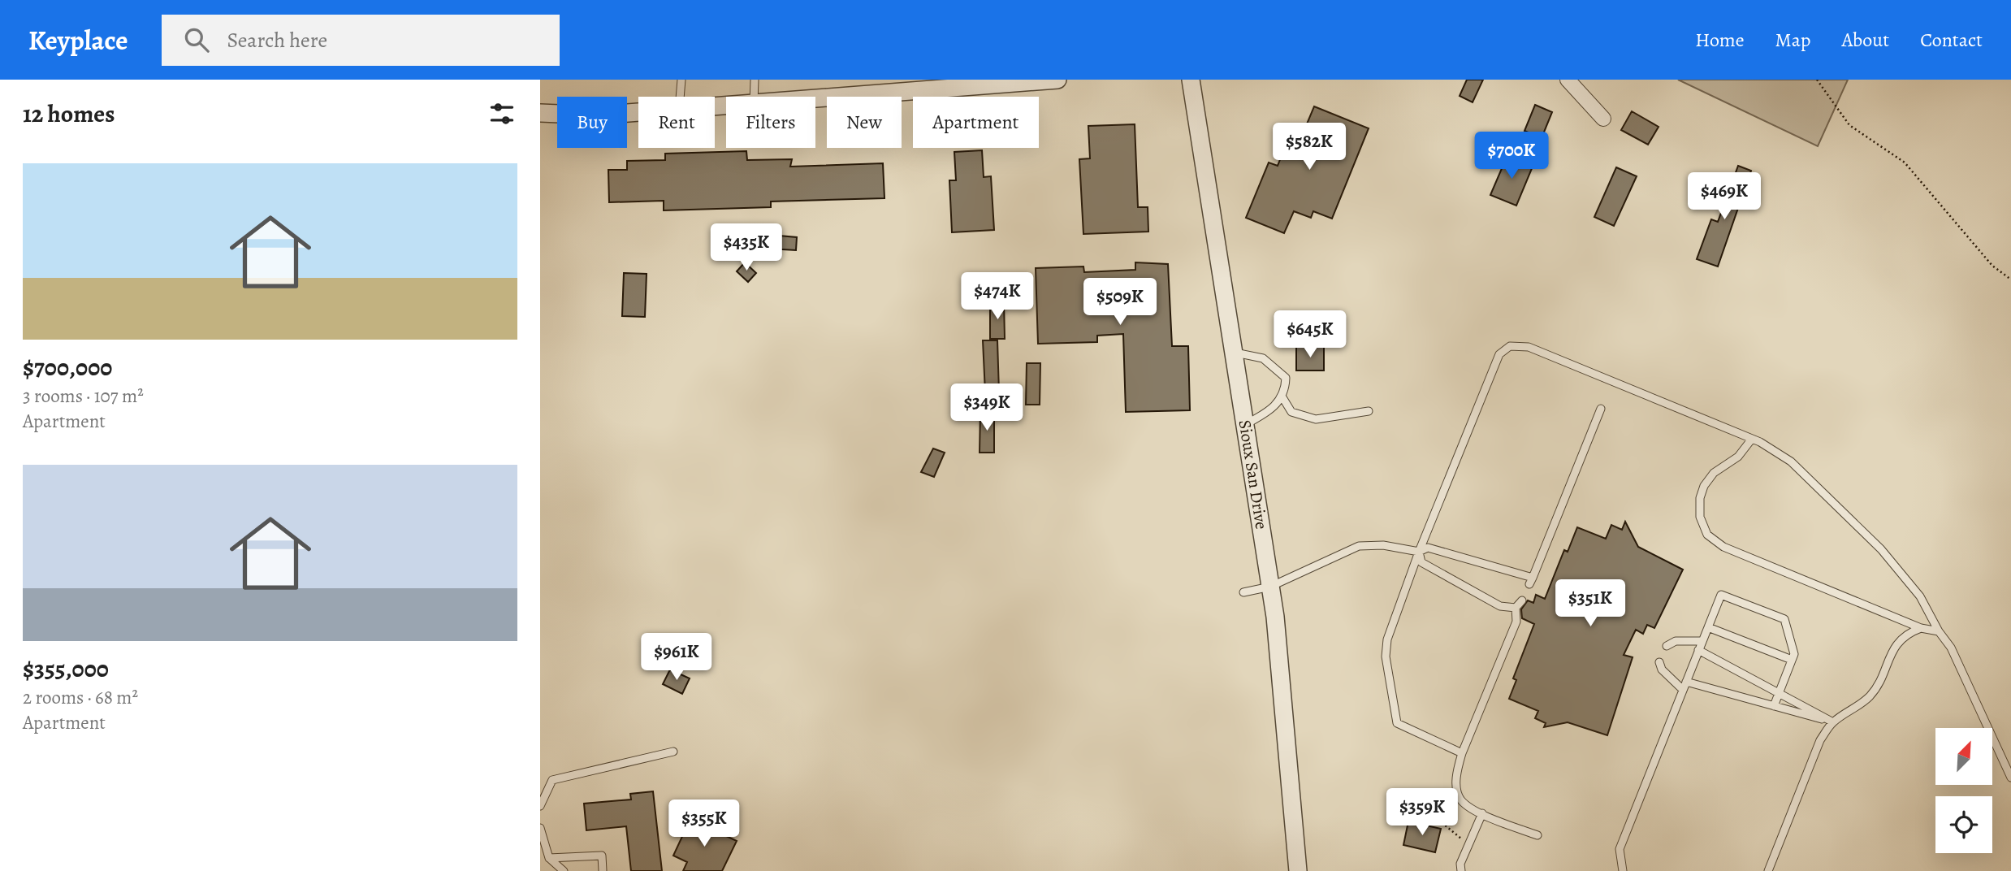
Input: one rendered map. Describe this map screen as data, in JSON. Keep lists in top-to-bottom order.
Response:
{
  "streets": {
    "street": ["Sioux San Drive"]
  },
  "north": "top right",
  "page": {
    "header": "Keyplace",
    "search": "Search here",
    "nav": [
      "Home",
      "Map",
      "About",
      "Contact"
    ],
    "heading": "12 homes",
    "chip": [
      "Buy",
      "Rent",
      "Filters",
      "New",
      "Apartment"
    ],
    "price": [
      "$582K",
      "$700K",
      "$469K",
      "$435K",
      "$474K",
      "$509K",
      "$645K",
      "$349K",
      "$351K",
      "$961K",
      "$359K",
      "$355K"
    ],
    "list": [
      {
        "name": "$700,000",
        "note": "3 rooms · 107 m² · Apartment"
      },
      {
        "name": "$355,000",
        "note": "2 rooms · 68 m² · Apartment"
      }
    ]
  }
}
